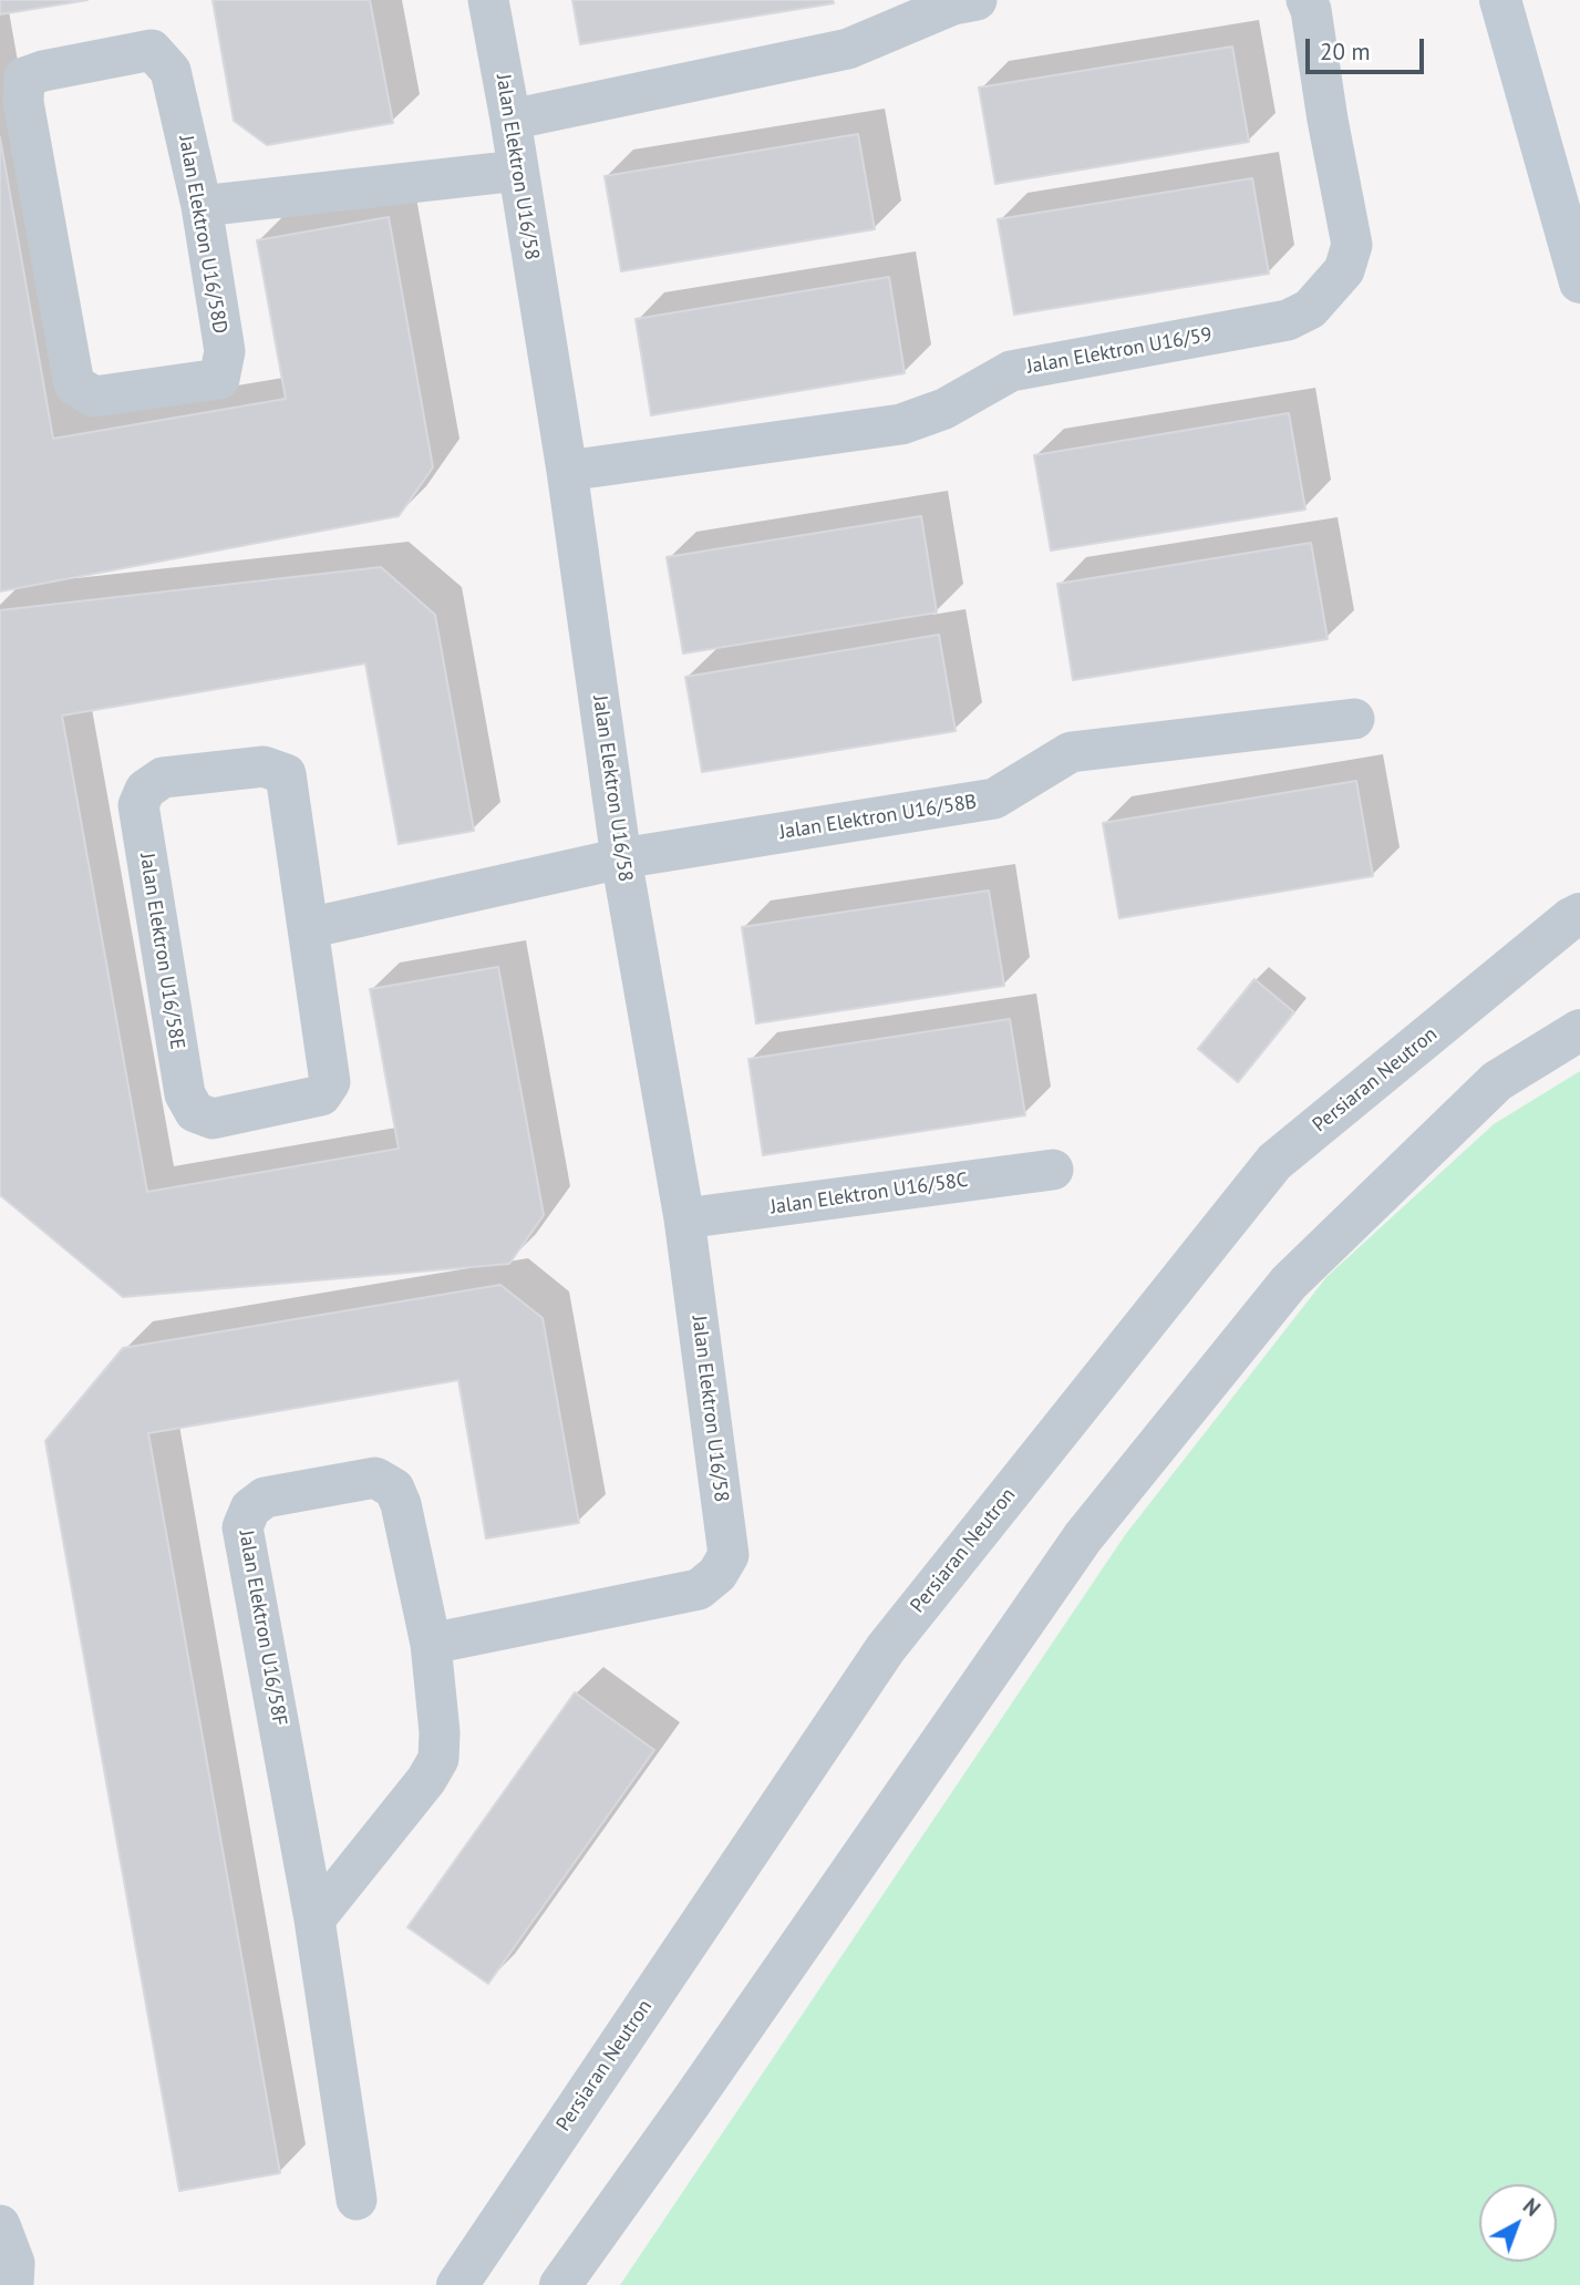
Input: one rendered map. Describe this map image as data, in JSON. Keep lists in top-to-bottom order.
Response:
{
  "streets": {
    "street": [
      "Jalan Elektron U16/58",
      "Jalan Elektron U16/58D",
      "Jalan Elektron U16/59",
      "Jalan Elektron U16/58B",
      "Jalan Elektron U16/58E",
      "Persiaran Neutron",
      "Jalan Elektron U16/58C",
      "Jalan Elektron U16/58F"
    ]
  },
  "crossings": [
    ["Jalan Elektron U16/58", "Jalan Elektron U16/59"],
    ["Jalan Elektron U16/58", "Jalan Elektron U16/58B"],
    ["Jalan Elektron U16/58", "Jalan Elektron U16/58C"],
    ["Jalan Elektron U16/58", "Jalan Elektron U16/58F"]
  ],
  "scale_bar": "20 m",
  "north": "top right"
}
